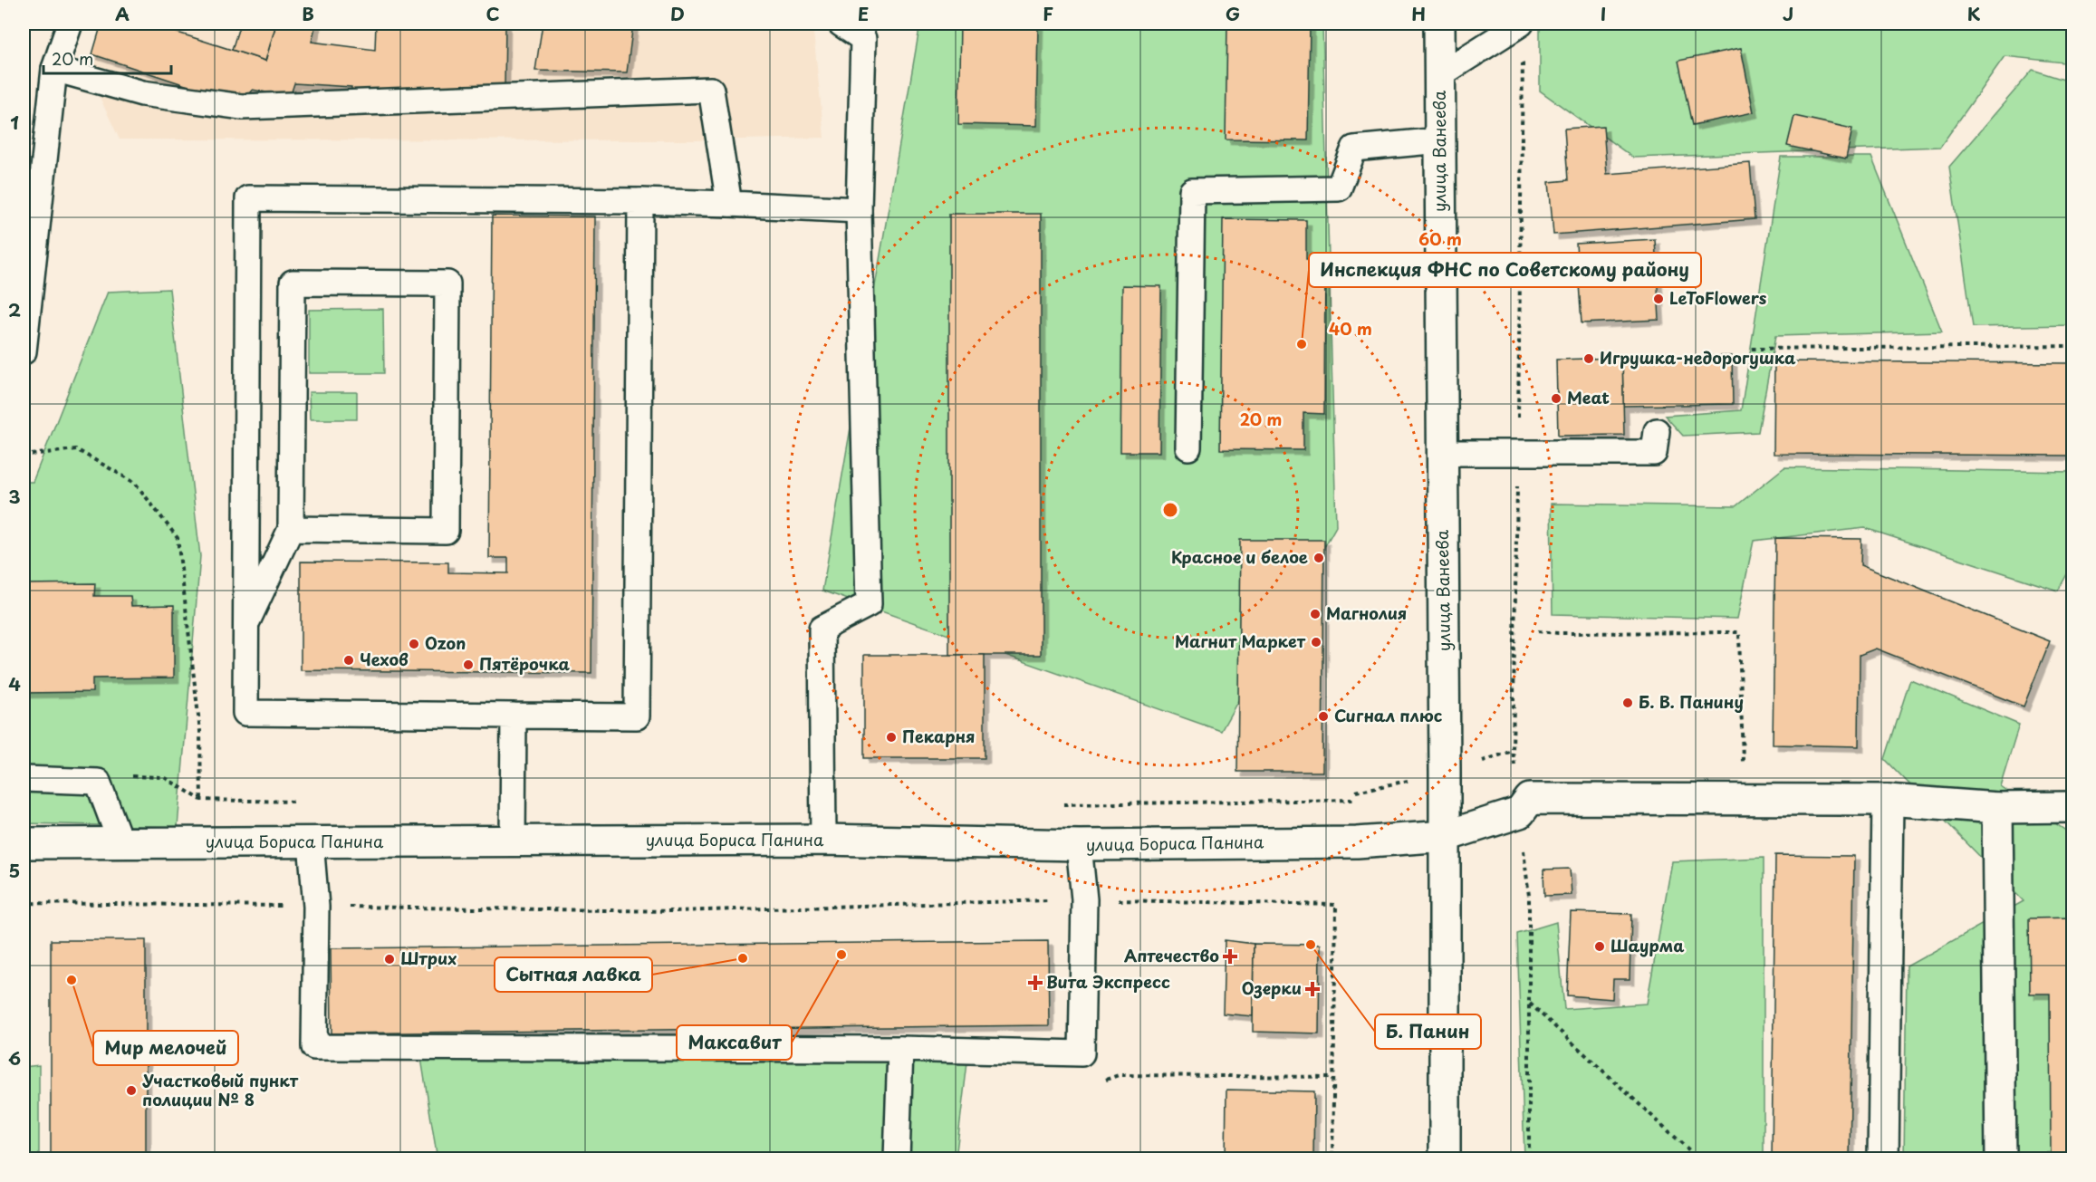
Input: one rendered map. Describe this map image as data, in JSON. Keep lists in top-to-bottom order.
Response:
{
  "streets": {
    "street": ["улица Ванеева", "улица Бориса Панина"]
  },
  "crossings": [
    ["улица Ванеева", "улица Бориса Панина"]
  ],
  "places": {
    "other": [
      "LeToFlowers",
      "Инспекция ФНС по Советскому району",
      "Игрушка-недорогушка",
      "Meat",
      "Красное и белое",
      "Магнолия",
      "Магнит Маркет",
      "Ozon",
      "Чехов",
      "Пятёрочка",
      "Б. В. Панину",
      "Сигнал плюс",
      "Пекарня",
      "Б. Панин",
      "Шаурма",
      "Максавит",
      "Сытная лавка",
      "Штрих",
      "Мир мелочей",
      "Участковый пункт полиции № 8"
    ],
    "health": ["Аптечество", "Вита Экспресс", "Озерки"]
  },
  "scale_bar": "20 m",
  "grid": {
    "columns": [
      "A",
      "B",
      "C",
      "D",
      "E",
      "F",
      "G",
      "H",
      "I",
      "J",
      "K"
    ],
    "rows": [
      "1",
      "2",
      "3",
      "4",
      "5",
      "6"
    ]
  },
  "rings": ["60 m", "40 m", "20 m"]
}
